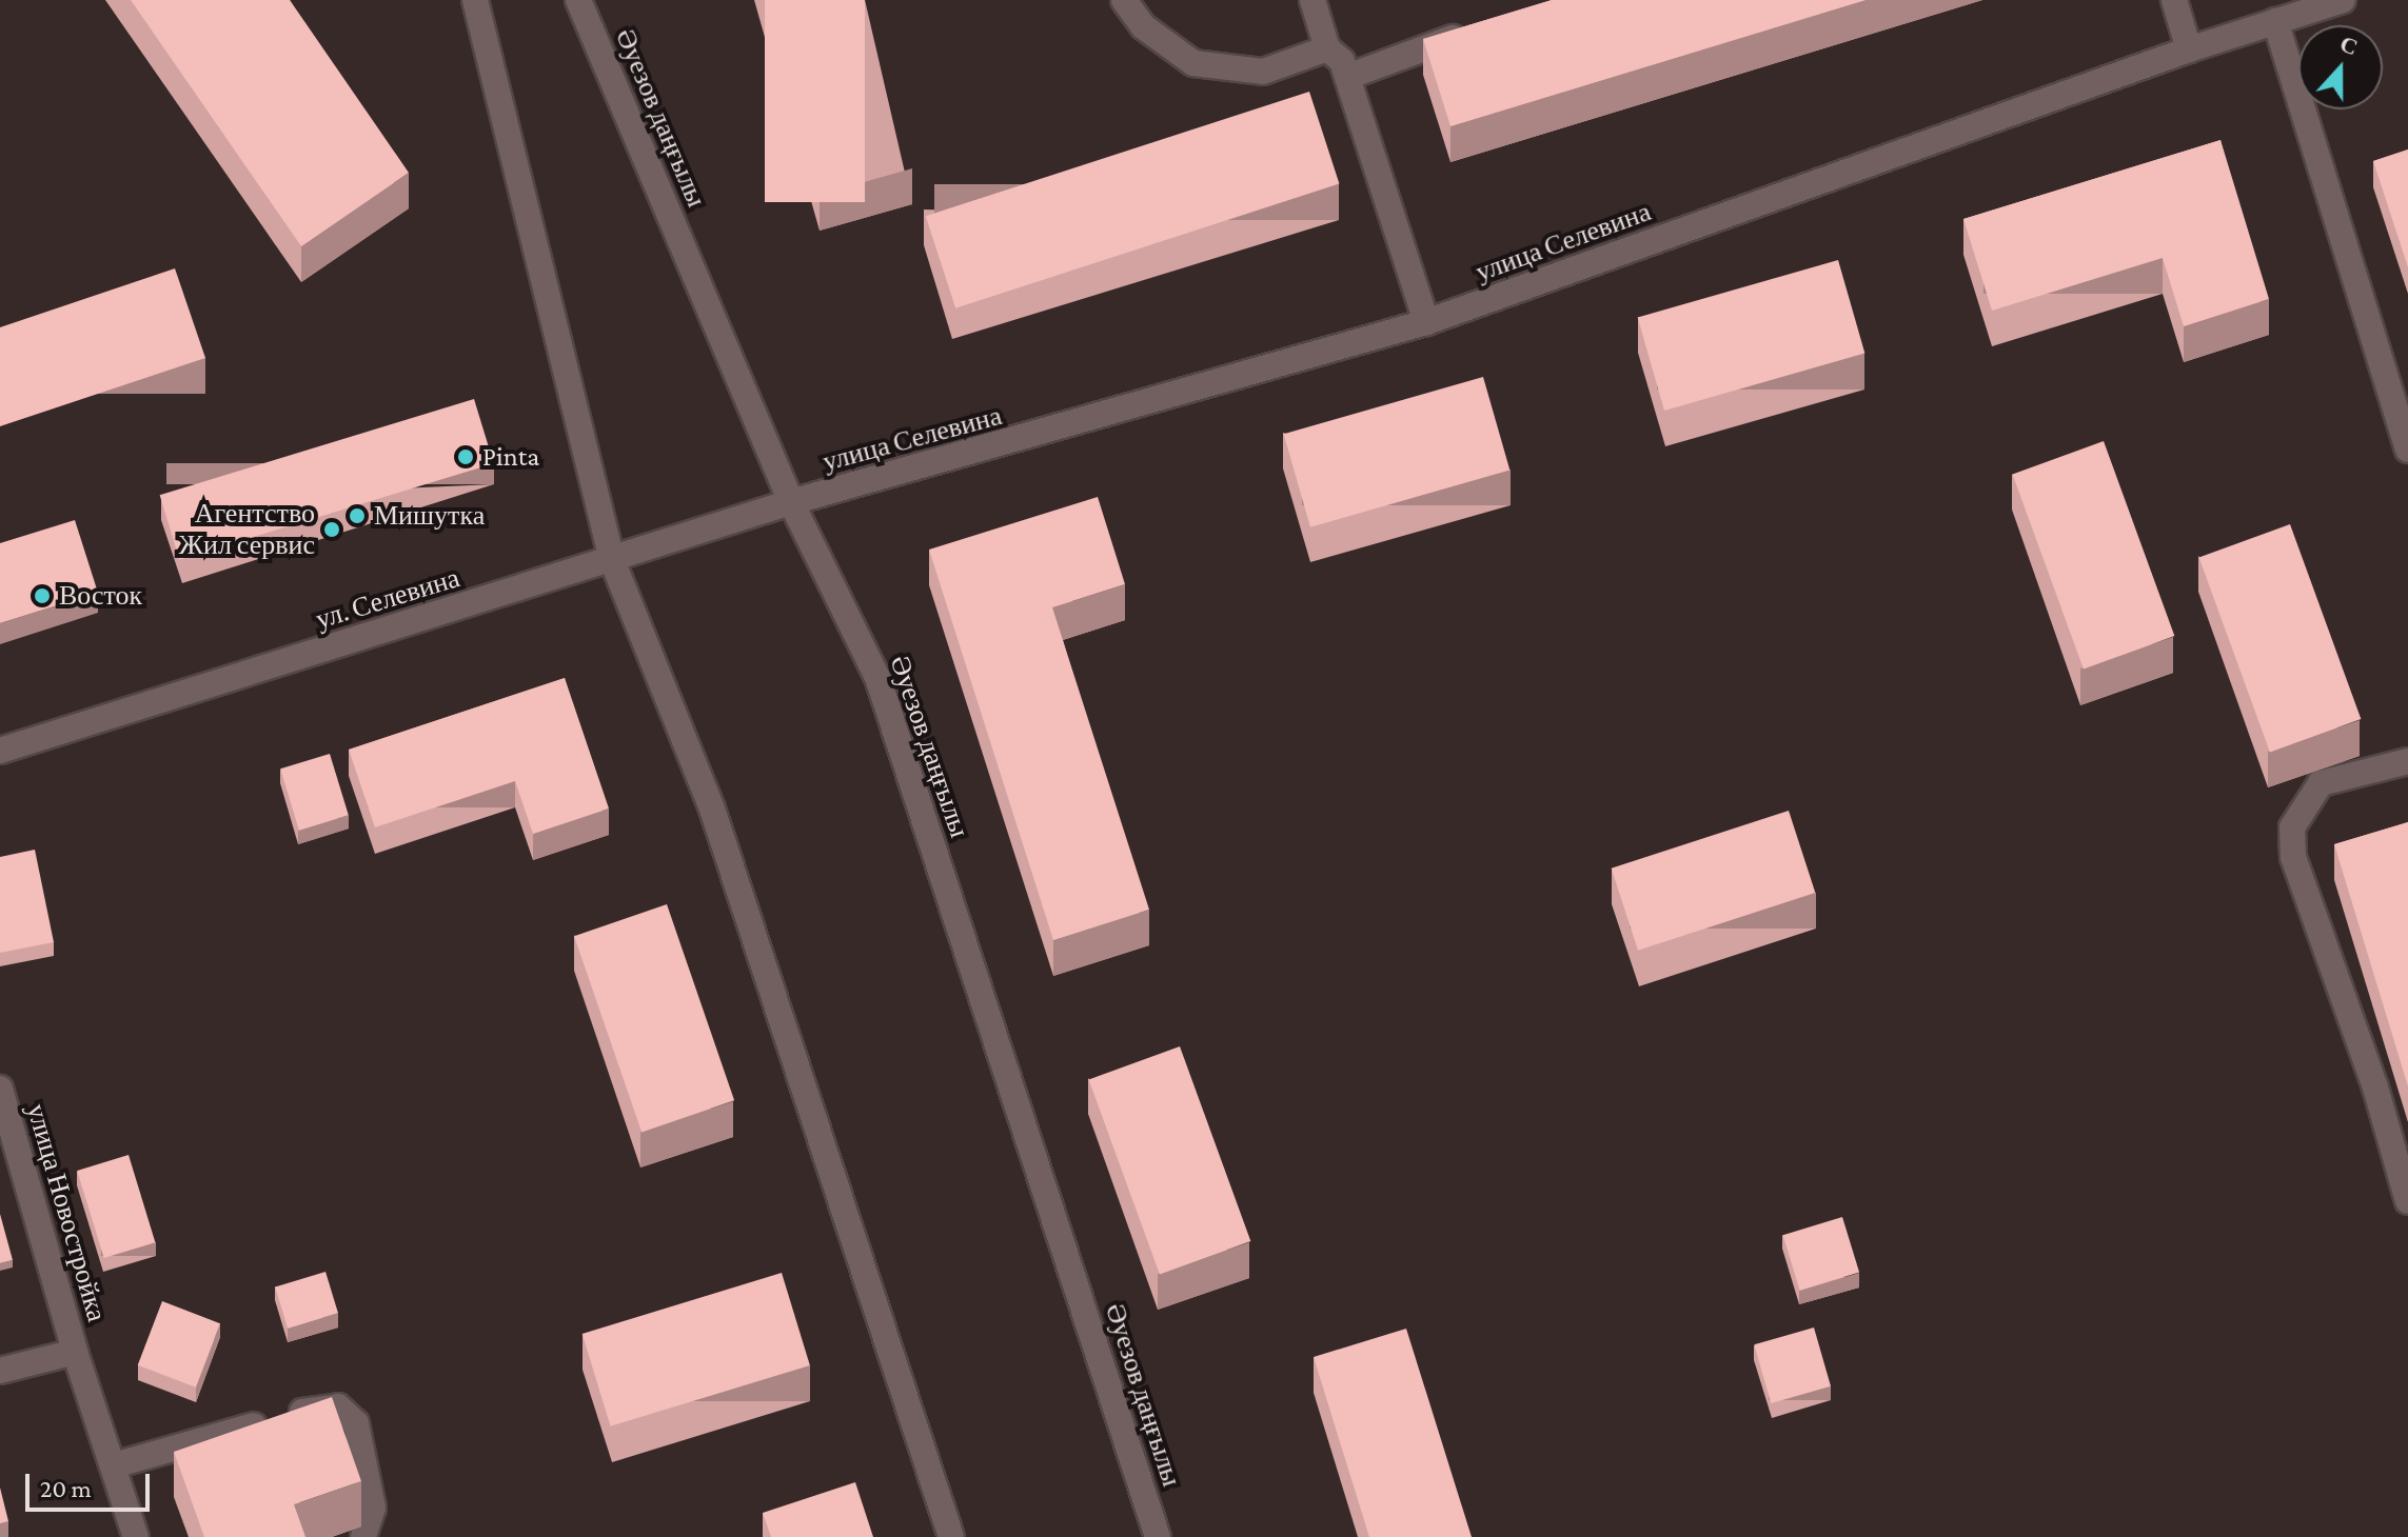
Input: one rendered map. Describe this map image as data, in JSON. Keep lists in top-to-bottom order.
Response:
{
  "streets": {
    "street": [
      "Әуезов даңғылы",
      "улица Селевина",
      "ул. Селевина",
      "улица Новостройка"
    ]
  },
  "crossings": [
    ["Әуезов даңғылы", "улица Селевина"],
    ["Әуезов даңғылы", "ул. Селевина"],
    ["улица Селевина", "ул. Селевина"]
  ],
  "places": [
    "Pinta",
    "Мишутка",
    "Агентство Жил сервис",
    "Восток"
  ],
  "scale_bar": "20 m",
  "north": "top"
}
